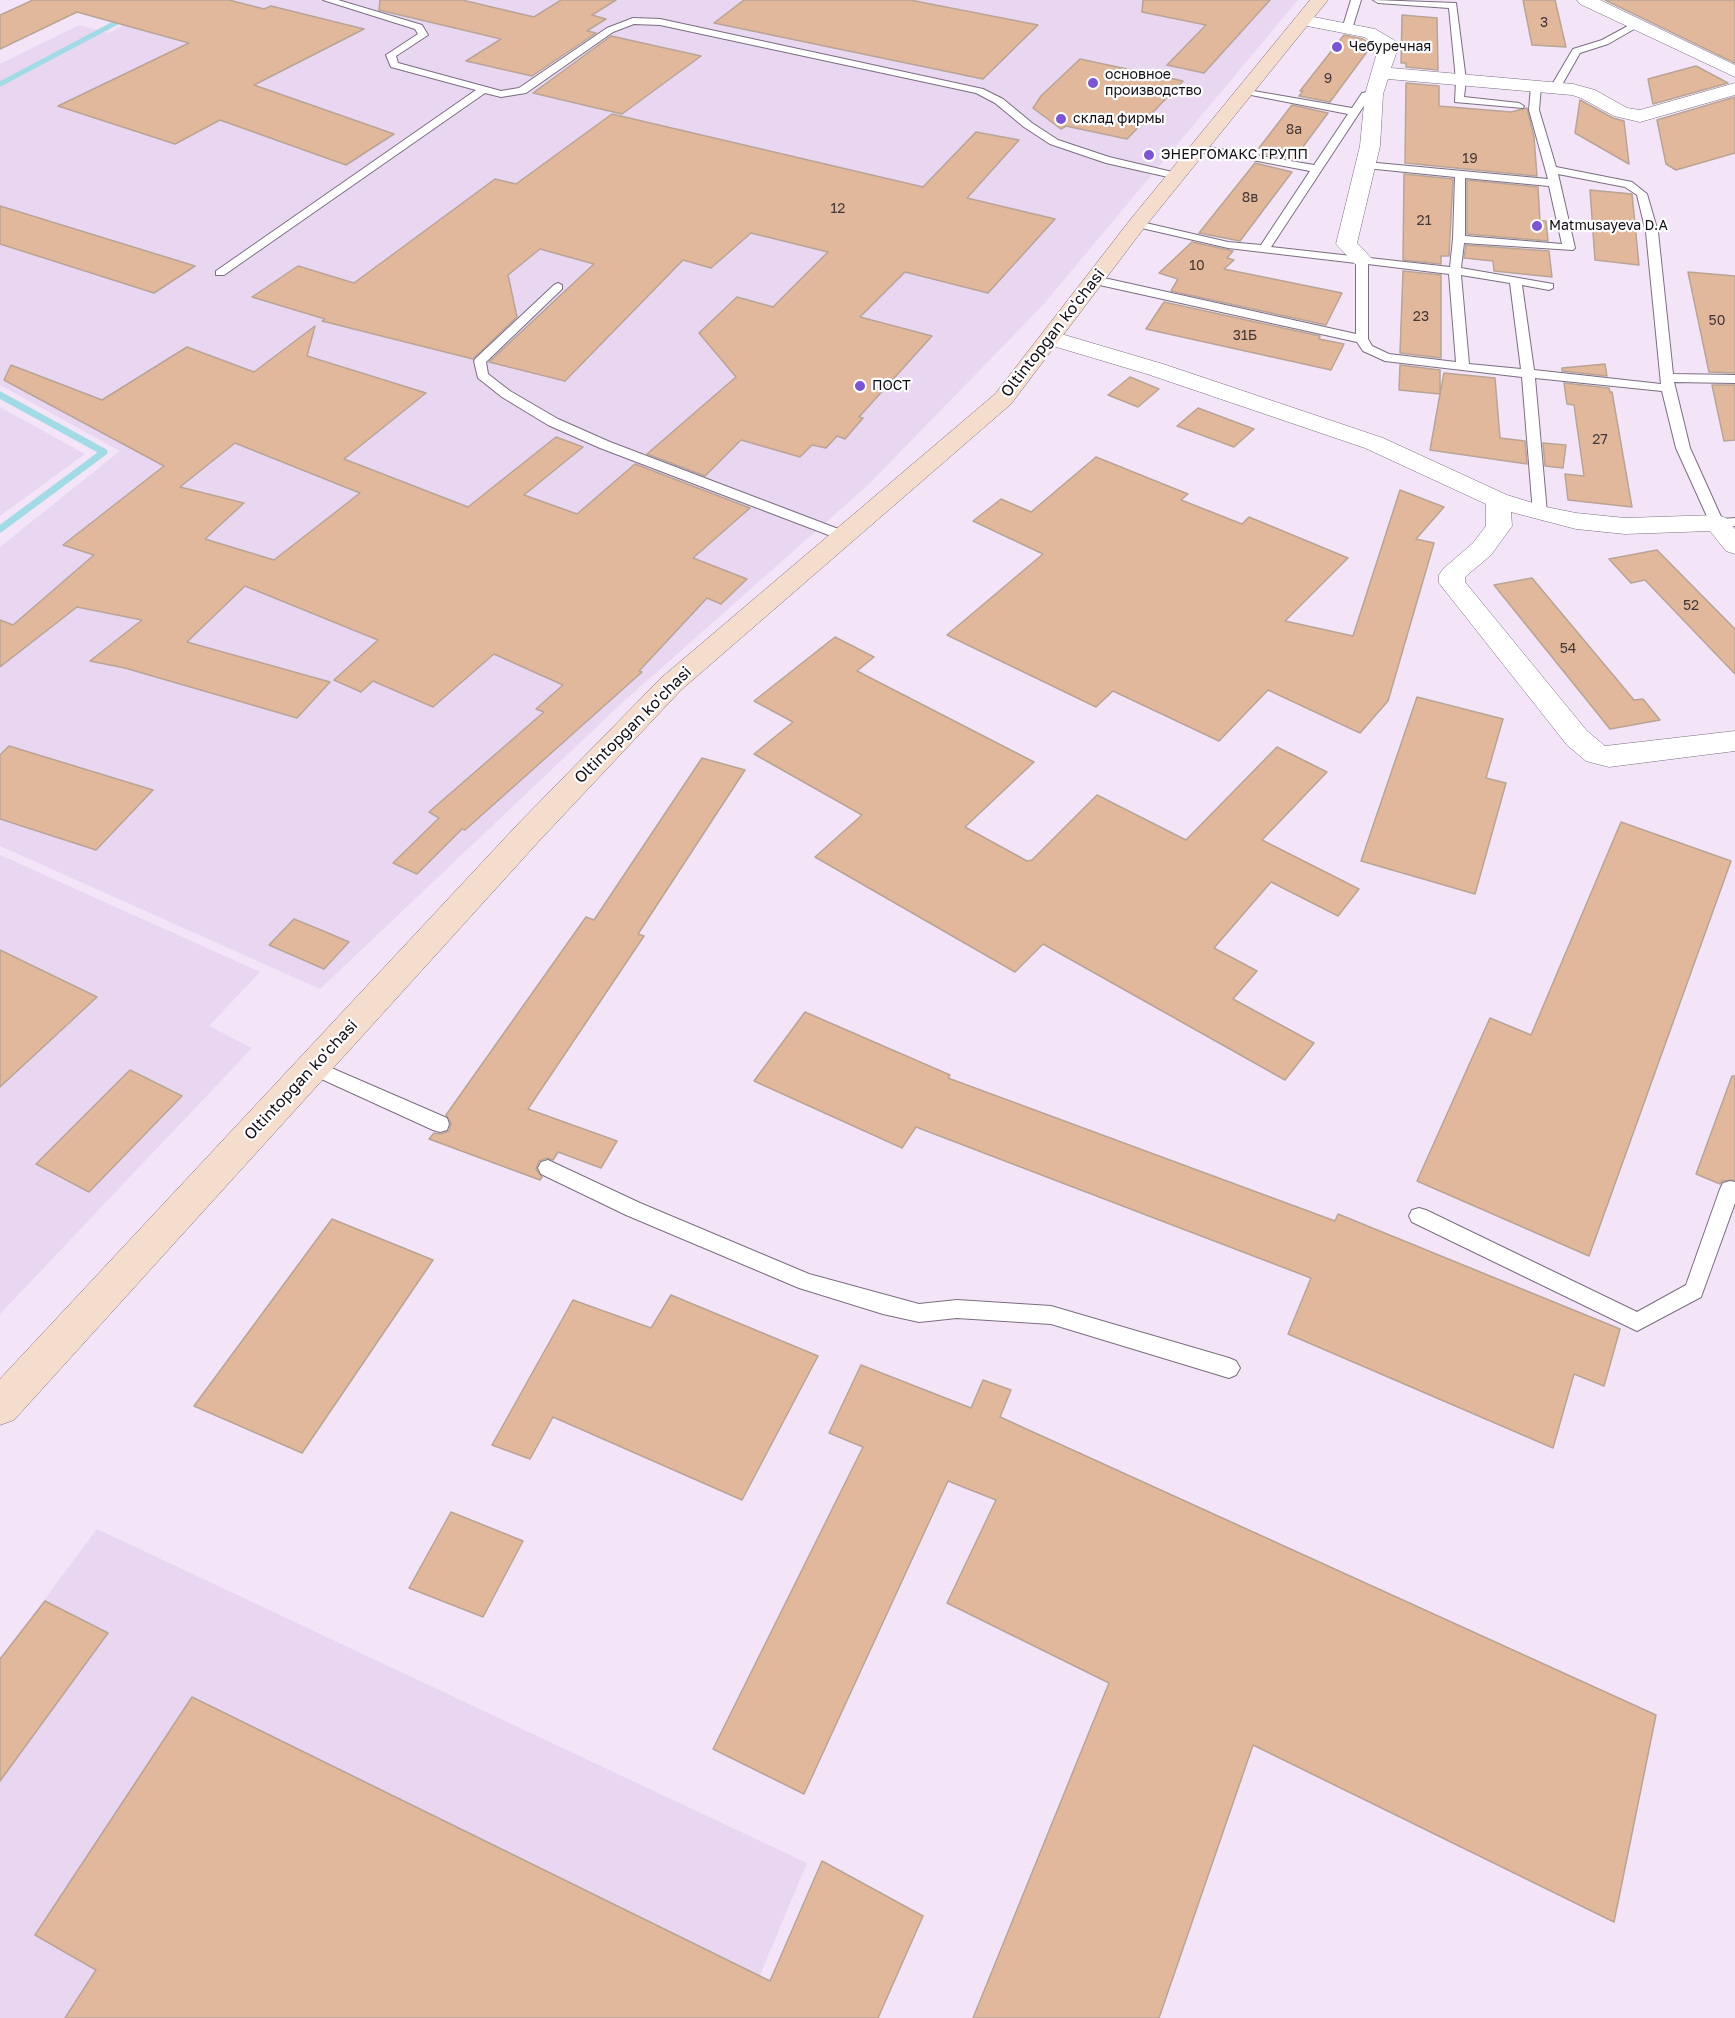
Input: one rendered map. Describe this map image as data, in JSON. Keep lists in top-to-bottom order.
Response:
{
  "streets": {
    "street": ["Oltintopgan ko'chasi"]
  },
  "places": [
    "Чебуречная",
    "основное производство",
    "склад фирмы",
    "ЭНЕРГОМАКС ГРУПП",
    "Matmusayeva D.A",
    "ПОСТ"
  ],
  "house_numbers": [
    "3",
    "9",
    "8a",
    "19",
    "8в",
    "12",
    "21",
    "10",
    "23",
    "50",
    "31Б",
    "27",
    "52",
    "54"
  ]
}
